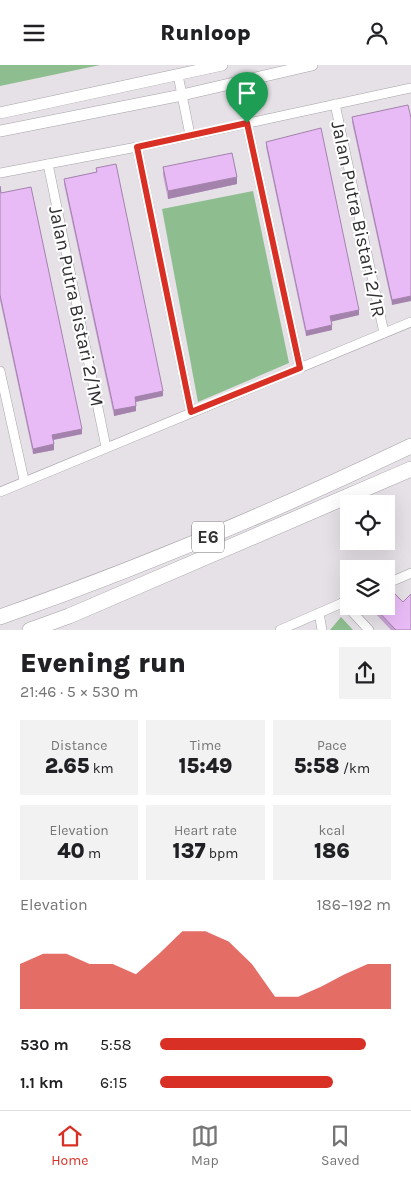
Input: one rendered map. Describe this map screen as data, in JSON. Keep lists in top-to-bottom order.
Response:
{
  "streets": {
    "highway": ["E6"],
    "street": ["Jalan Putra Bistari 2/1R", "Jalan Putra Bistari 2/1M"]
  },
  "page": {
    "header": "Runloop",
    "heading": ["Evening run", "21:46 · 5 × 530 m"],
    "stats": [
      ["Distance", "2.65 km"],
      ["Time", "15:49"],
      ["Pace", "5:58 /km"],
      ["Elevation", "40 m"],
      ["Heart rate", "137 bpm"],
      ["kcal", "186"]
    ],
    "chart": ["Elevation", "186–192 m"],
    "list": [
      {
        "name": "530 m",
        "note": "5:58"
      },
      {
        "name": "1.1 km",
        "note": "6:15"
      }
    ],
    "tabs": ["Home", "Map", "Saved"]
  }
}
